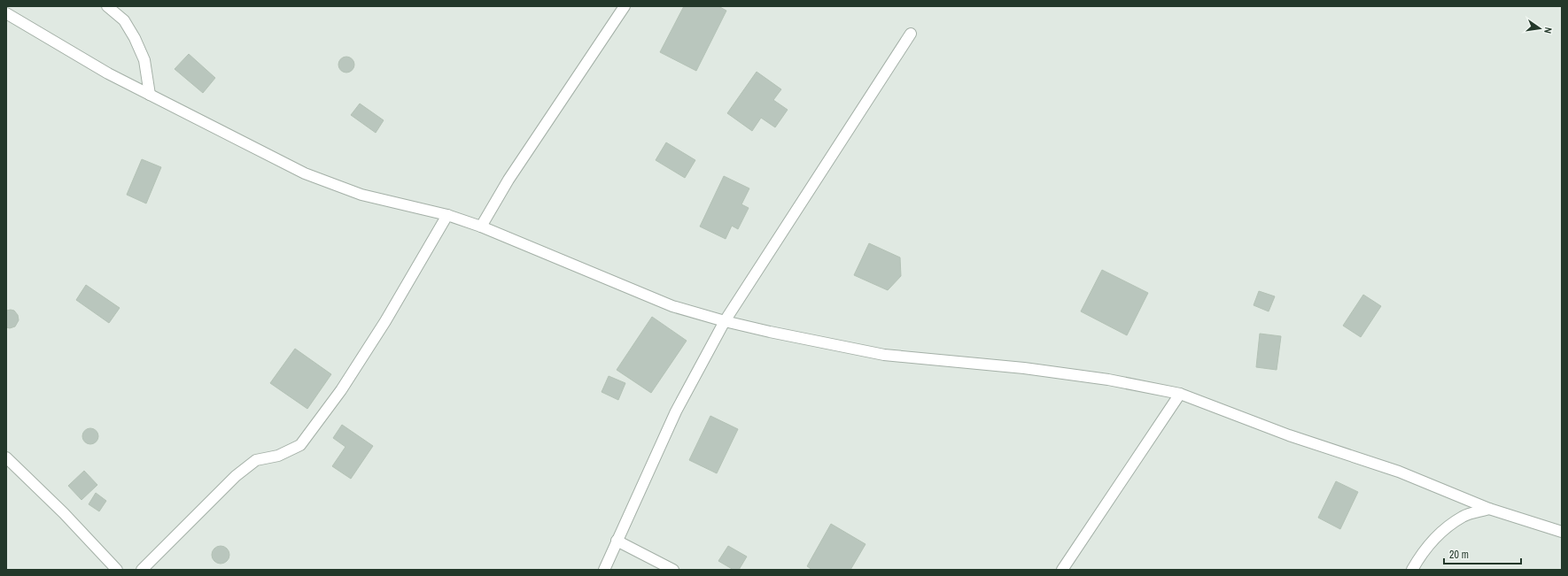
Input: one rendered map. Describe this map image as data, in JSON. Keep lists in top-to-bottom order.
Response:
{
  "scale_bar": "20 m",
  "north": "right"
}
